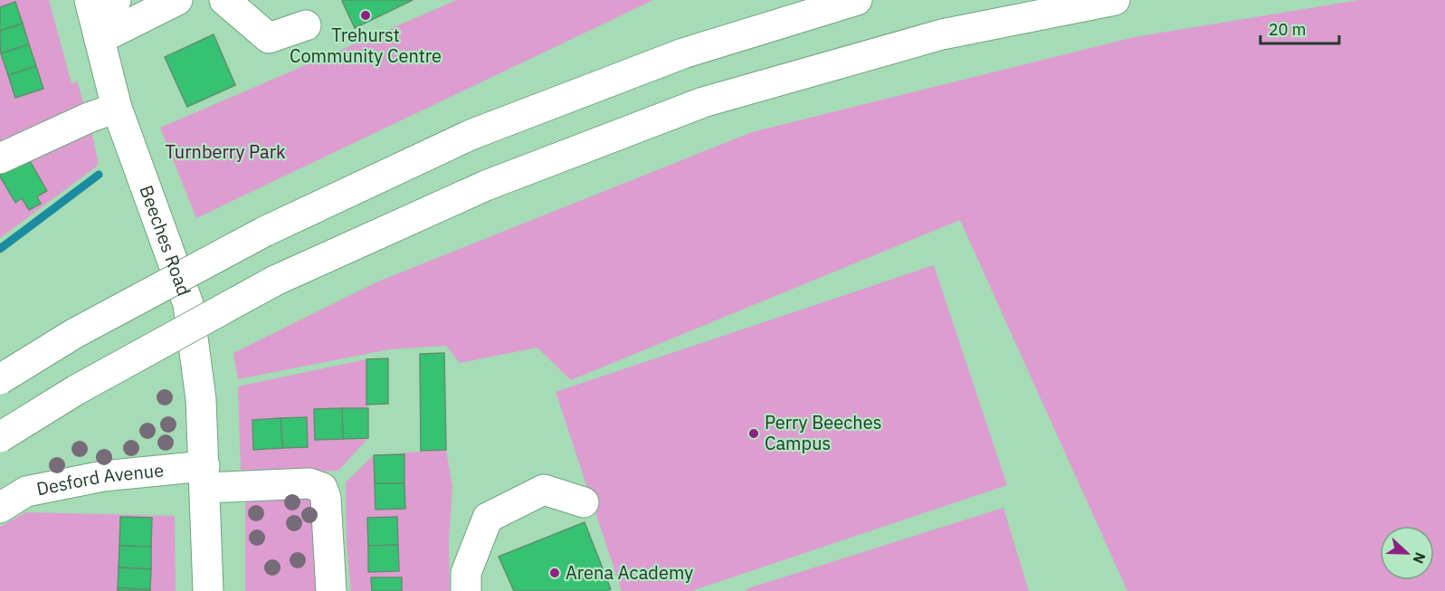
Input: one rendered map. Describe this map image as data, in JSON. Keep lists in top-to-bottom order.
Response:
{
  "streets": {
    "main road": ["Beeches Road", "Desford Avenue"]
  },
  "crossings": [
    ["Beeches Road", "Desford Avenue"]
  ],
  "parks": ["Turnberry Park"],
  "places": ["Trehurst Community Centre", "Perry Beeches Campus", "Arena Academy"],
  "scale_bar": "20 m",
  "north": "right"
}
